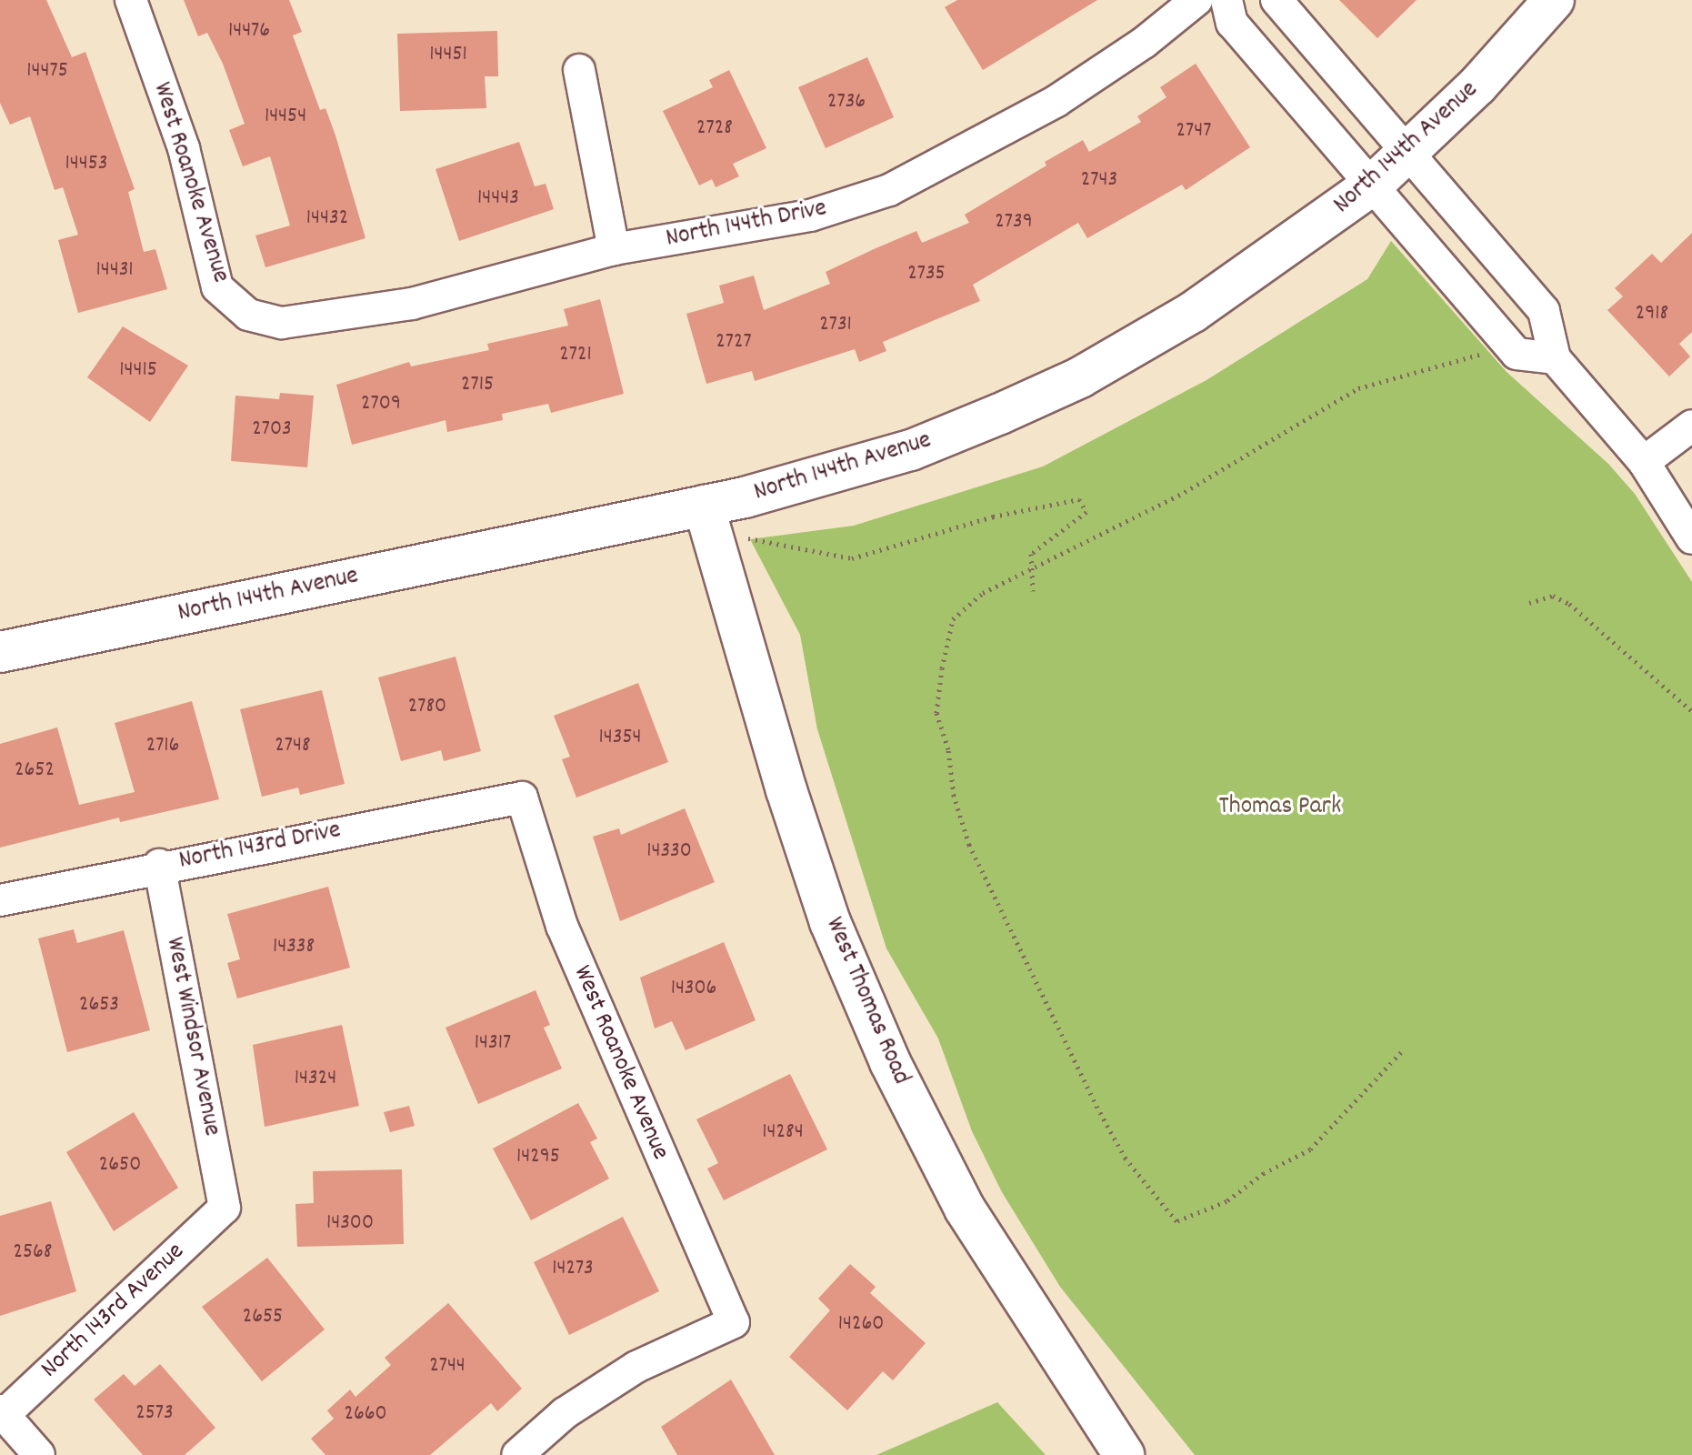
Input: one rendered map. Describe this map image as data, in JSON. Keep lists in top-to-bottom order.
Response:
{
  "streets": {
    "main road": ["North 144th Avenue", "West Thomas Road"],
    "street": [
      "West Roanoke Avenue",
      "North 144th Drive",
      "North 143rd Drive",
      "West Windsor Avenue",
      "North 143rd Avenue"
    ]
  },
  "crossings": [
    ["North 144th Avenue", "West Thomas Road"],
    ["West Roanoke Avenue", "North 144th Drive"],
    ["West Roanoke Avenue", "North 143rd Drive"],
    ["North 143rd Drive", "West Windsor Avenue"],
    ["West Windsor Avenue", "North 143rd Avenue"]
  ],
  "parks": ["Thomas Park"],
  "house_numbers": [
    "14476",
    "14451",
    "14475",
    "2736",
    "14454",
    "2728",
    "2747",
    "14453",
    "2743",
    "14443",
    "14432",
    "2739",
    "14431",
    "2735",
    "2918",
    "2731",
    "2727",
    "2721",
    "14415",
    "2715",
    "2709",
    "2703",
    "2780",
    "14354",
    "2716",
    "2748",
    "2652",
    "14330",
    "14338",
    "14306",
    "2653",
    "14317",
    "14324",
    "14284",
    "14295",
    "2650",
    "14300",
    "2568",
    "14273",
    "2655",
    "14260",
    "2744",
    "2573",
    "2660"
  ]
}
